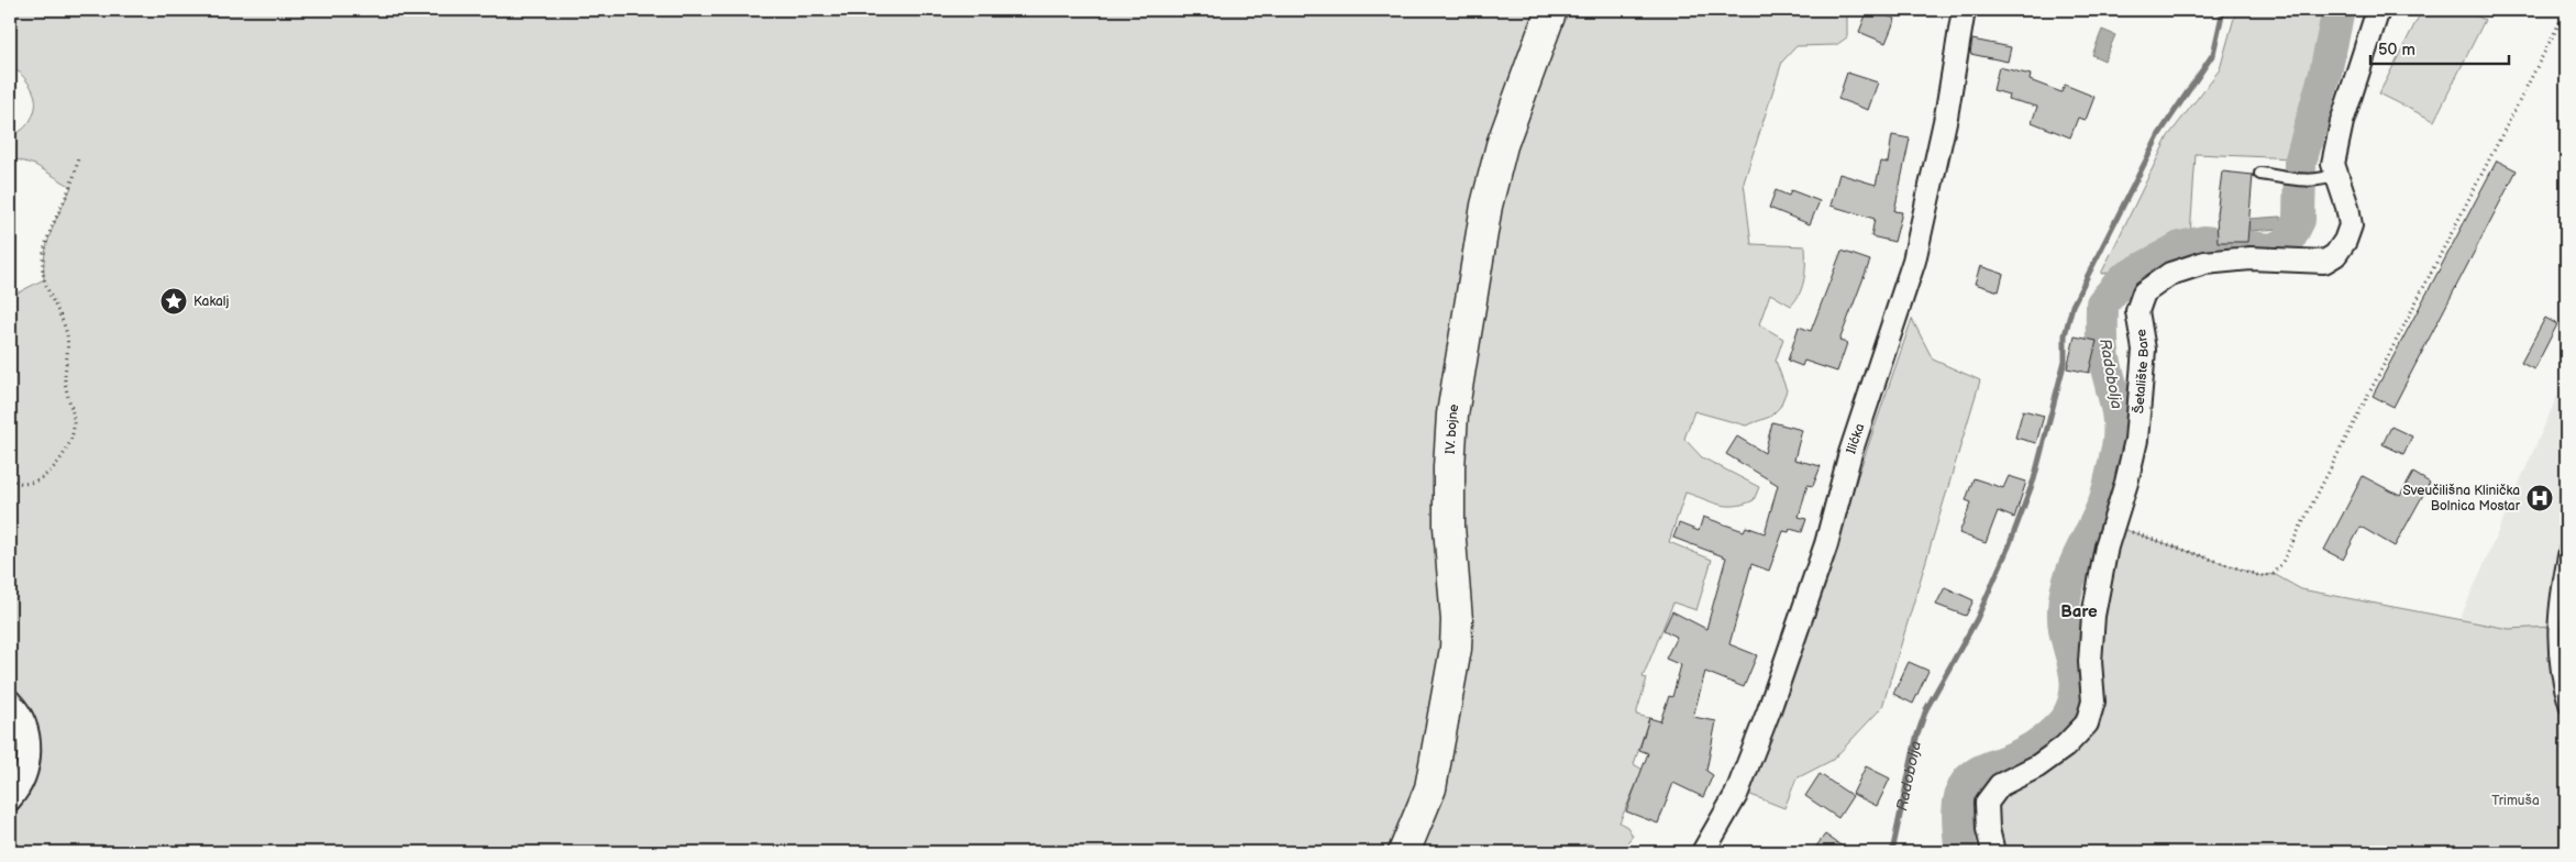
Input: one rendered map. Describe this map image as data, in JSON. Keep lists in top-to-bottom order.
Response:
{
  "streets": {
    "main road": ["IV. bojne"],
    "street": ["Šetalište Bare", "Ilićka"]
  },
  "districts": ["Bare"],
  "water": ["Radobolja"],
  "parks": ["Trimuša"],
  "places": {
    "place": ["Kakalj"],
    "hospital": ["Sveučilišna Klinička Bolnica Mostar"]
  },
  "scale_bar": "50 m"
}
